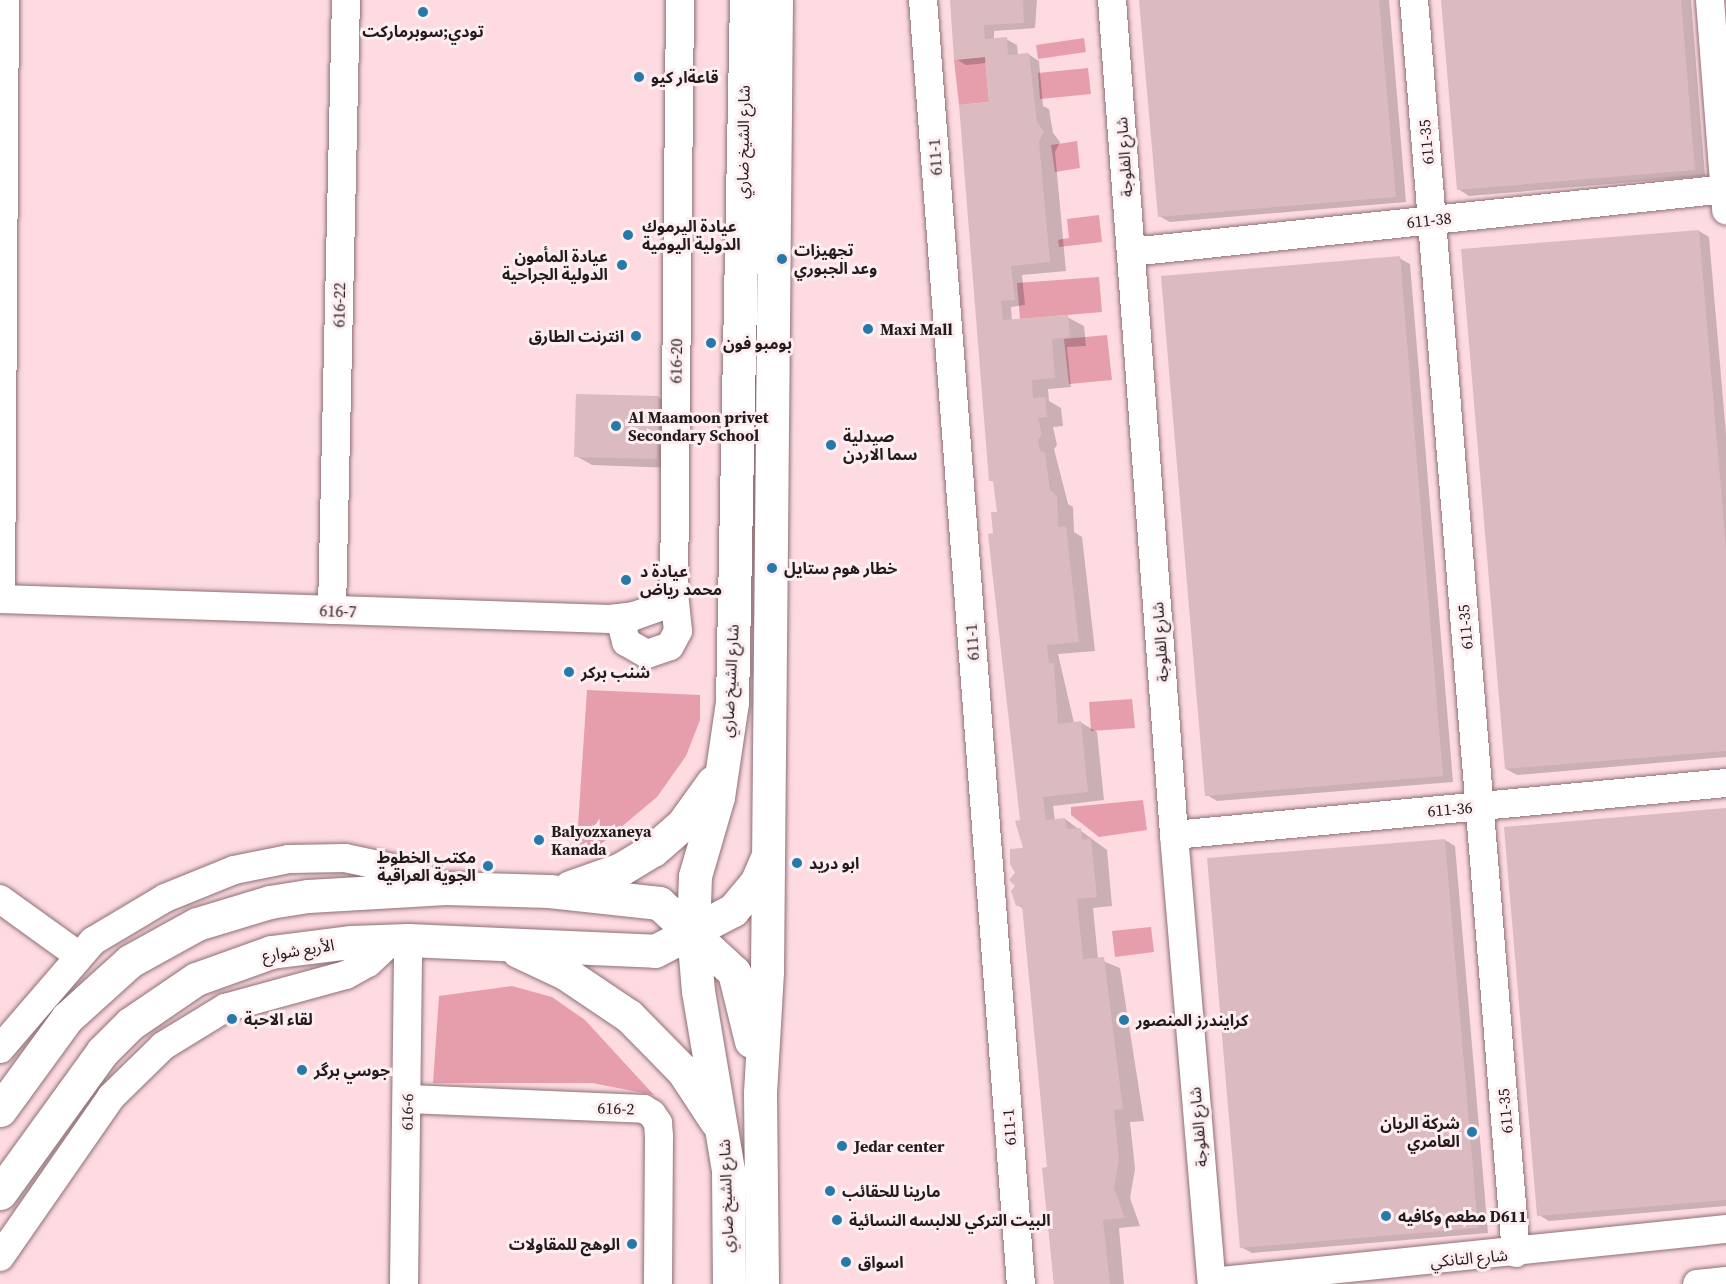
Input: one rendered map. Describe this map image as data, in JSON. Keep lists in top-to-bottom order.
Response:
{
  "streets": {
    "main road": ["شارع الشيخ ضاري", "الأربع شوارع"],
    "street": [
      "611-35",
      "611-1",
      "شارع الفلوجة",
      "611-38",
      "616-22",
      "616-20",
      "616-7",
      "611-36",
      "616-2",
      "616-6",
      "شارع التانكي"
    ]
  },
  "crossings": [
    ["شارع الشيخ ضاري", "الأربع شوارع"],
    ["611-35", "611-38"],
    ["611-35", "611-36"],
    ["611-35", "شارع التانكي"],
    ["شارع الفلوجة", "611-38"],
    ["شارع الفلوجة", "611-36"],
    ["شارع الفلوجة", "شارع التانكي"],
    ["616-22", "616-7"],
    ["616-20", "616-7"],
    ["الأربع شوارع", "616-6"],
    ["616-2", "616-6"]
  ],
  "places": [
    "تودي;سوبرماركت",
    "قاعةار كيو",
    "عيادة اليرموك الدولية اليومية",
    "تجهيزات وعد الجبوري",
    "عيادة المأمون الدولية الجراحية",
    "Maxi Mall",
    "انترنت الطارق",
    "بومبو فون",
    "Al Maamoon privet Secondary School",
    "صيدلية سما الاردن",
    "خطار هوم ستايل",
    "عيادة د محمد رياض",
    "شنب بركر",
    "Balyozxaneya Kanada",
    "ابو دريد",
    "مكتب الخطوط الجوية العراقية",
    "لقاء الاحبة",
    "كرايندرز المنصور",
    "جوسي برگر",
    "شركة الريان العامري",
    "Jedar center",
    "مارينا للحقائب",
    "مطعم وكافيه D611",
    "البيت التركي للالبسه النسائية",
    "الوهج للمقاولات",
    "اسواق"
  ]
}
